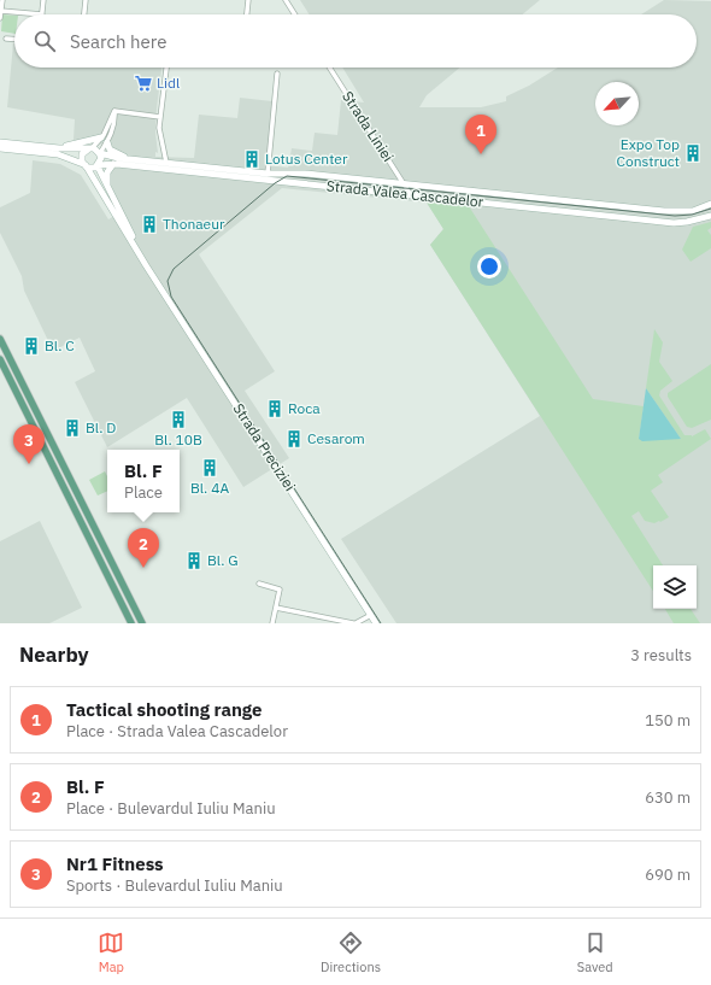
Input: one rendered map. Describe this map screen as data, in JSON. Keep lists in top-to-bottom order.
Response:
{
  "streets": {
    "main road": ["Strada Valea Cascadelor", "Strada Preciziei"],
    "street": ["Strada Liniei"]
  },
  "crossings": [
    ["Strada Liniei", "Strada Valea Cascadelor"],
    ["Strada Valea Cascadelor", "Strada Preciziei"]
  ],
  "places": {
    "supermarket": ["Lidl"],
    "building": [
      "Expo Top Construct",
      "Lotus Center",
      "Thonaeur",
      "Bl. C",
      "Roca",
      "Bl. 10B",
      "Bl. D",
      "Cesarom",
      "Bl. 4A",
      "Bl. G"
    ]
  },
  "north": "bottom left",
  "page": {
    "search": "Search here",
    "pins": ["1", "3", "2"],
    "popup": ["Bl. F", "Place"],
    "heading": ["Nearby", "3 results"],
    "list": [
      {
        "mark": "1",
        "name": "Tactical shooting range",
        "note": "Place · Strada Valea Cascadelor",
        "value": "150 m"
      },
      {
        "mark": "2",
        "name": "Bl. F",
        "note": "Place · Bulevardul Iuliu Maniu",
        "value": "630 m"
      },
      {
        "mark": "3",
        "name": "Nr1 Fitness",
        "note": "Sports · Bulevardul Iuliu Maniu",
        "value": "690 m"
      }
    ],
    "nav": ["Map", "Directions", "Saved"]
  }
}
